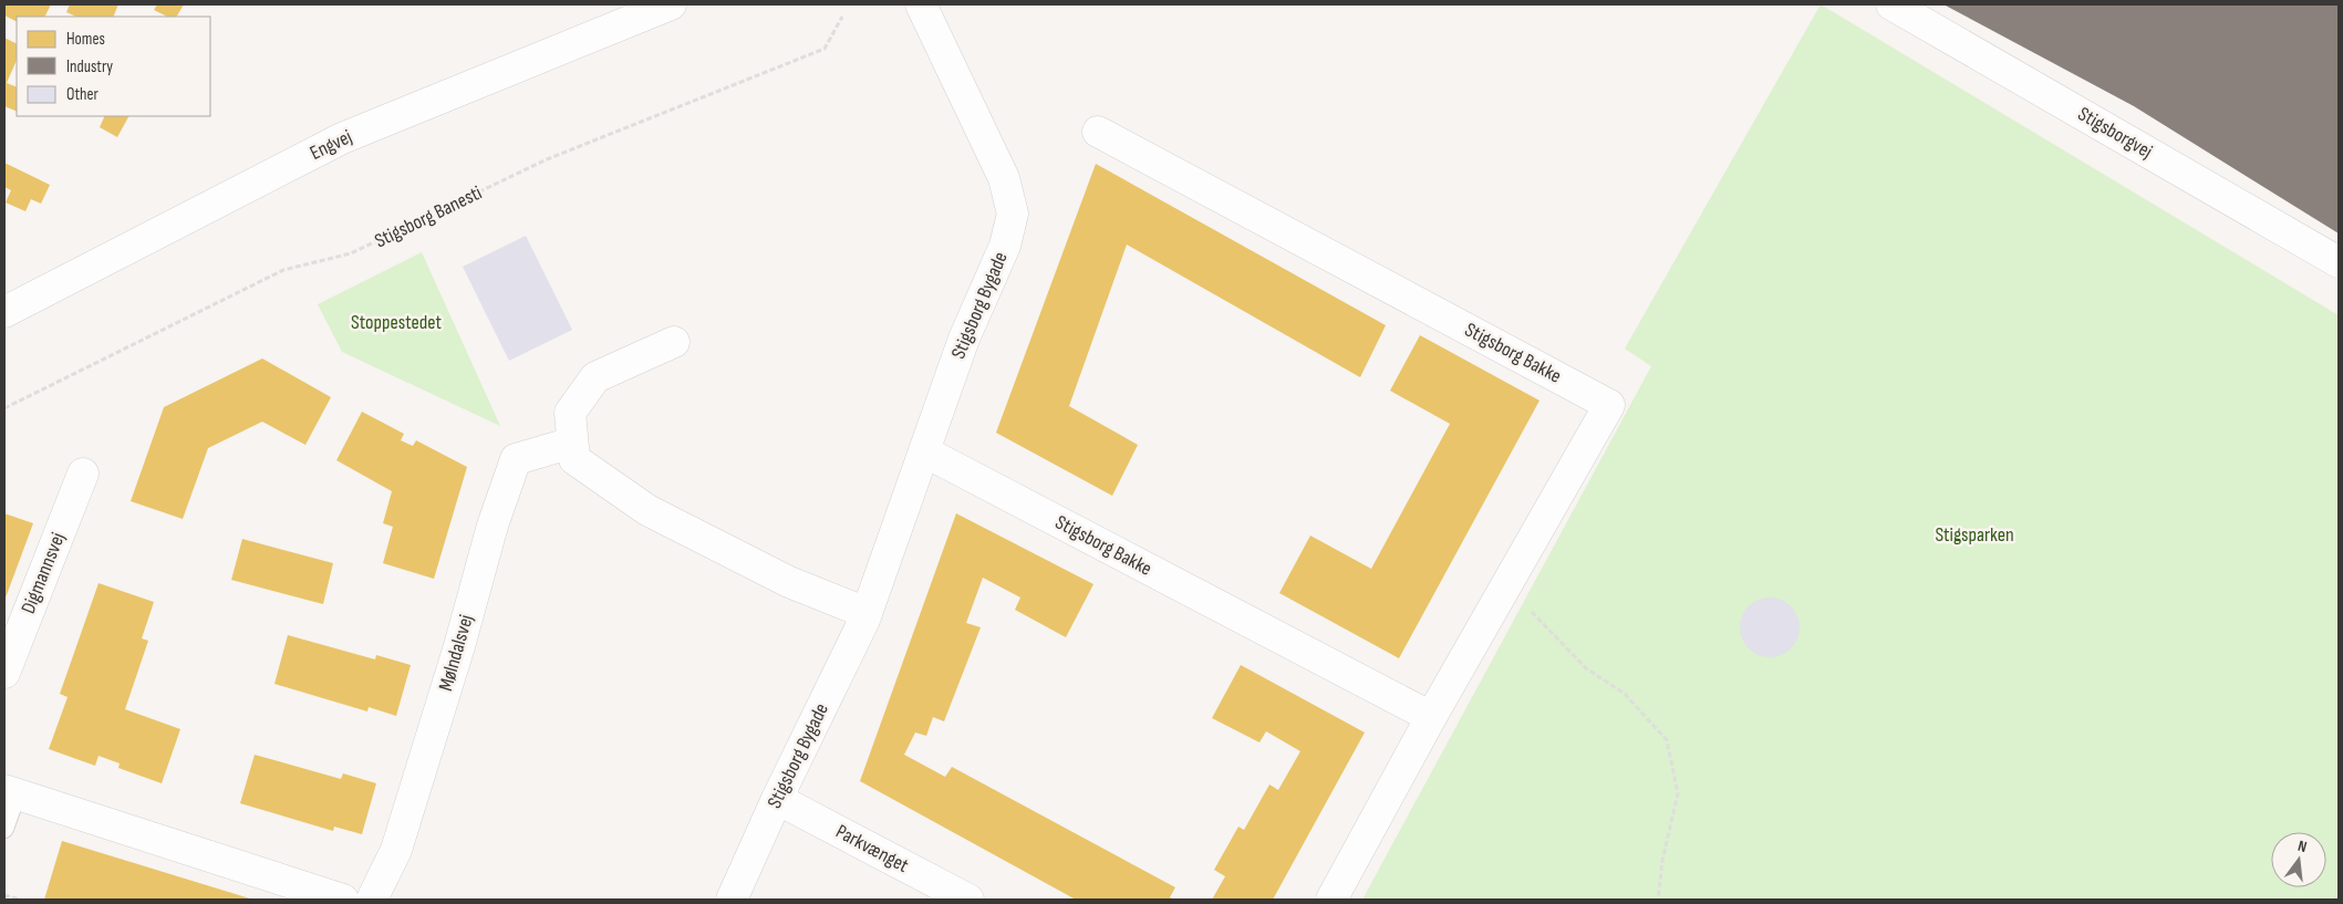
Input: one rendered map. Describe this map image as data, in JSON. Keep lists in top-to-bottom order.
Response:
{
  "streets": {
    "street": [
      "Stigsborgvej",
      "Engvej",
      "Stigsborg Bygade",
      "Stigsborg Bakke",
      "Digmannsvej",
      "Mølndalsvej",
      "Parkvænget"
    ],
    "path": ["Stigsborg Banesti"]
  },
  "crossings": [
    ["Stigsborg Bygade", "Stigsborg Bakke"],
    ["Stigsborg Bygade", "Parkvænget"]
  ],
  "parks": ["Stoppestedet", "Stigsparken"],
  "legend": ["Homes", "Industry", "Other"],
  "north": "top"
}
